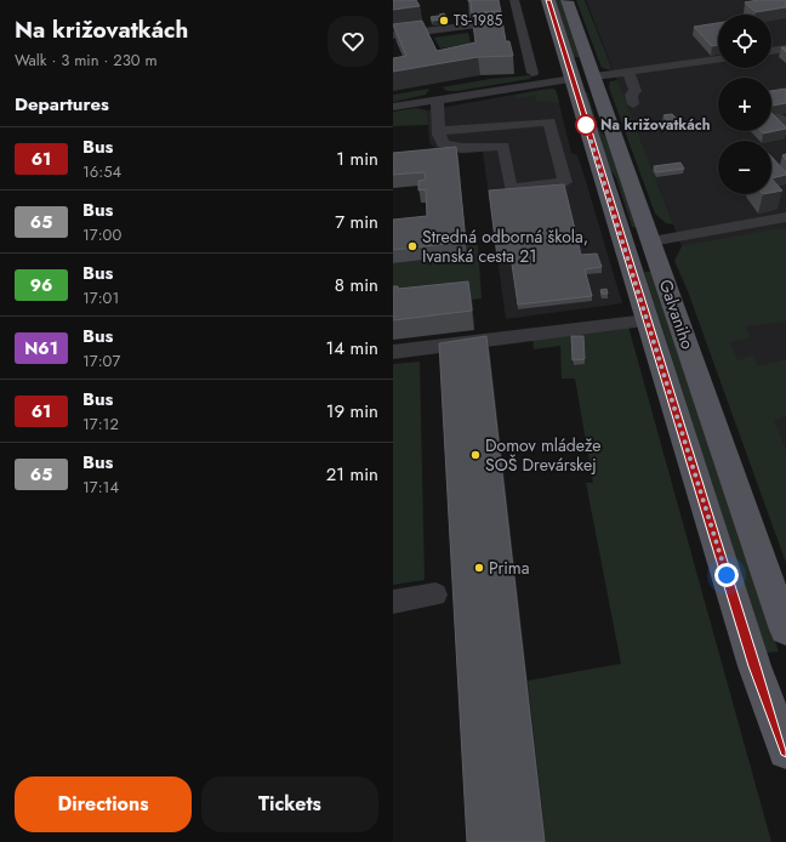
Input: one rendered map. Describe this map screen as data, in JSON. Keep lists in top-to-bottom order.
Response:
{
  "streets": {
    "main road": ["Galvaniho"]
  },
  "places": [
    "TS-1985",
    "Na križovatkách",
    "Stredná odborná škola, Ivanská cesta 21",
    "Domov mládeže SOŠ Drevárskej",
    "Prima"
  ],
  "lines": ["bus line 61"],
  "page": {
    "heading": [
      ["Na križovatkách", "Walk · 3 min · 230 m"],
      "Departures"
    ],
    "map_buttons": ["+", "−"],
    "list": [
      {
        "mark": "61",
        "name": "Bus",
        "note": "16:54",
        "value": "1 min"
      },
      {
        "mark": "65",
        "name": "Bus",
        "note": "17:00",
        "value": "7 min"
      },
      {
        "mark": "96",
        "name": "Bus",
        "note": "17:01",
        "value": "8 min"
      },
      {
        "mark": "N61",
        "name": "Bus",
        "note": "17:07",
        "value": "14 min"
      },
      {
        "mark": "61",
        "name": "Bus",
        "note": "17:12",
        "value": "19 min"
      },
      {
        "mark": "65",
        "name": "Bus",
        "note": "17:14",
        "value": "21 min"
      }
    ],
    "buttons": ["Directions", "Tickets"]
  }
}
